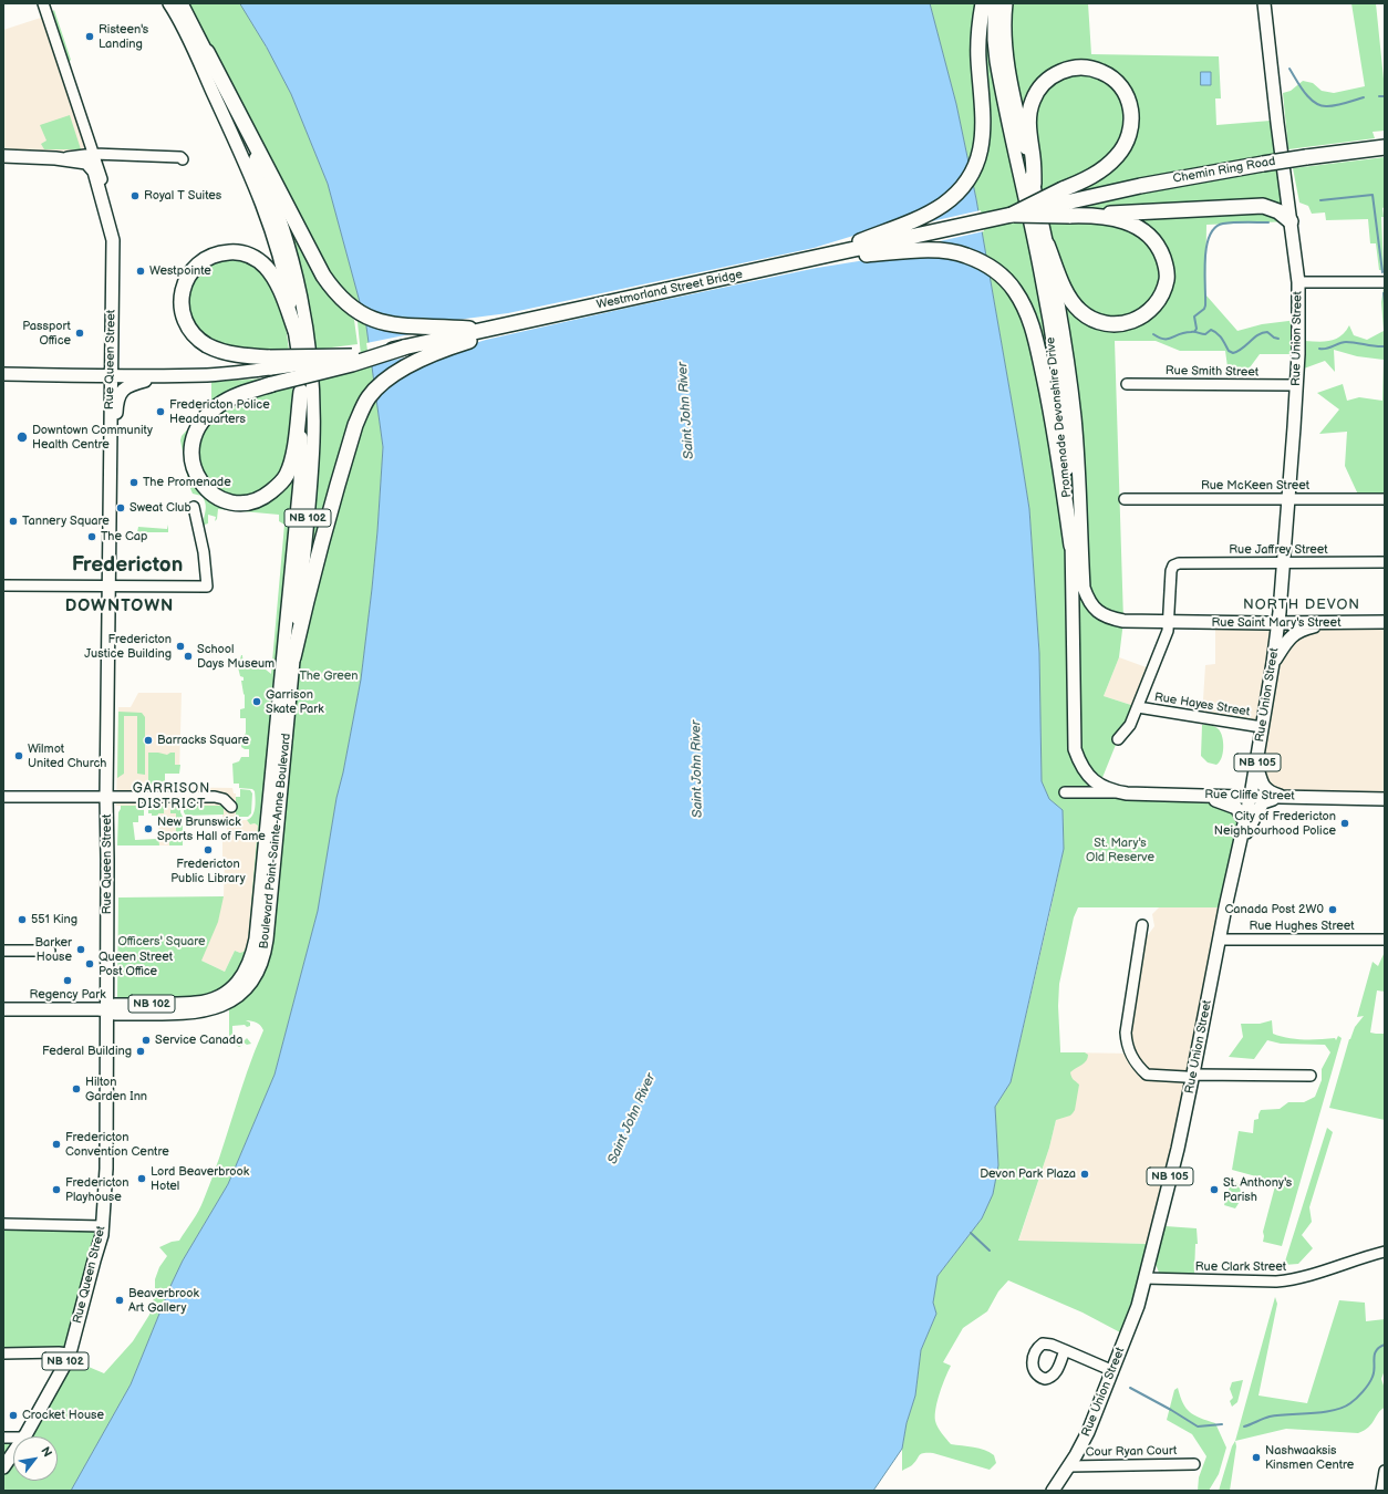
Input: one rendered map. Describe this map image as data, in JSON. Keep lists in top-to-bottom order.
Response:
{
  "streets": {
    "highway": ["Chemin Ring Road", "Westmorland Street Bridge"],
    "main road": [
      "Rue Union Street",
      "Rue Queen Street",
      "Promenade Devonshire Drive",
      "NB 102",
      "Rue Saint Mary's Street",
      "NB 105",
      "Rue Cliffe Street",
      "Boulevard Point-Sainte-Anne Boulevard"
    ],
    "street": [
      "Rue Smith Street",
      "Rue McKeen Street",
      "Rue Jaffrey Street",
      "Rue Hayes Street",
      "Rue Hughes Street",
      "Rue Clark Street",
      "Cour Ryan Court"
    ]
  },
  "crossings": [
    ["Westmorland Street Bridge", "Boulevard Point-Sainte-Anne Boulevard"],
    ["Rue Union Street", "Rue Smith Street"],
    ["Rue Union Street", "Rue McKeen Street"],
    ["Rue Union Street", "Rue Jaffrey Street"],
    ["Rue Union Street", "Rue Saint Mary's Street"],
    ["Rue Union Street", "Rue Hayes Street"],
    ["Rue Union Street", "Rue Cliffe Street"],
    ["Rue Union Street", "Rue Hughes Street"],
    ["Rue Union Street", "Rue Clark Street"],
    ["Rue Union Street", "Cour Ryan Court"],
    ["Rue Queen Street", "NB 102"],
    ["Rue Queen Street", "Boulevard Point-Sainte-Anne Boulevard"],
    ["Promenade Devonshire Drive", "Rue Jaffrey Street"],
    ["Promenade Devonshire Drive", "Rue Saint Mary's Street"],
    ["Promenade Devonshire Drive", "Rue Cliffe Street"],
    ["NB 102", "Boulevard Point-Sainte-Anne Boulevard"],
    ["Rue Jaffrey Street", "Rue Saint Mary's Street"]
  ],
  "districts": [
    "Fredericton",
    "NORTH DEVON",
    "DOWNTOWN",
    "GARRISON DISTRICT"
  ],
  "water": ["Saint John River"],
  "parks": ["The Green", "St. Mary's Old Reserve", "Officers' Square"],
  "places": [
    "Risteen's Landing",
    "Royal T Suites",
    "Westpointe",
    "Passport Office",
    "Fredericton Police Headquarters",
    "Downtown Community Health Centre",
    "The Promenade",
    "Sweat Club",
    "Tannery Square",
    "The Cap",
    "Fredericton Justice Building",
    "School Days Museum",
    "Garrison Skate Park",
    "Barracks Square",
    "Wilmot United Church",
    "City of Fredericton Neighbourhood Police",
    "New Brunswick Sports Hall of Fame",
    "Fredericton Public Library",
    "Canada Post 2W0",
    "551 King",
    "Barker House",
    "Queen Street Post Office",
    "Regency Park",
    "Service Canada",
    "Federal Building",
    "Hilton Garden Inn",
    "Fredericton Convention Centre",
    "Devon Park Plaza",
    "Lord Beaverbrook Hotel",
    "Fredericton Playhouse",
    "St. Anthony's Parish",
    "Beaverbrook Art Gallery",
    "Crocket House",
    "Nashwaaksis Kinsmen Centre"
  ],
  "north": "top right"
}
